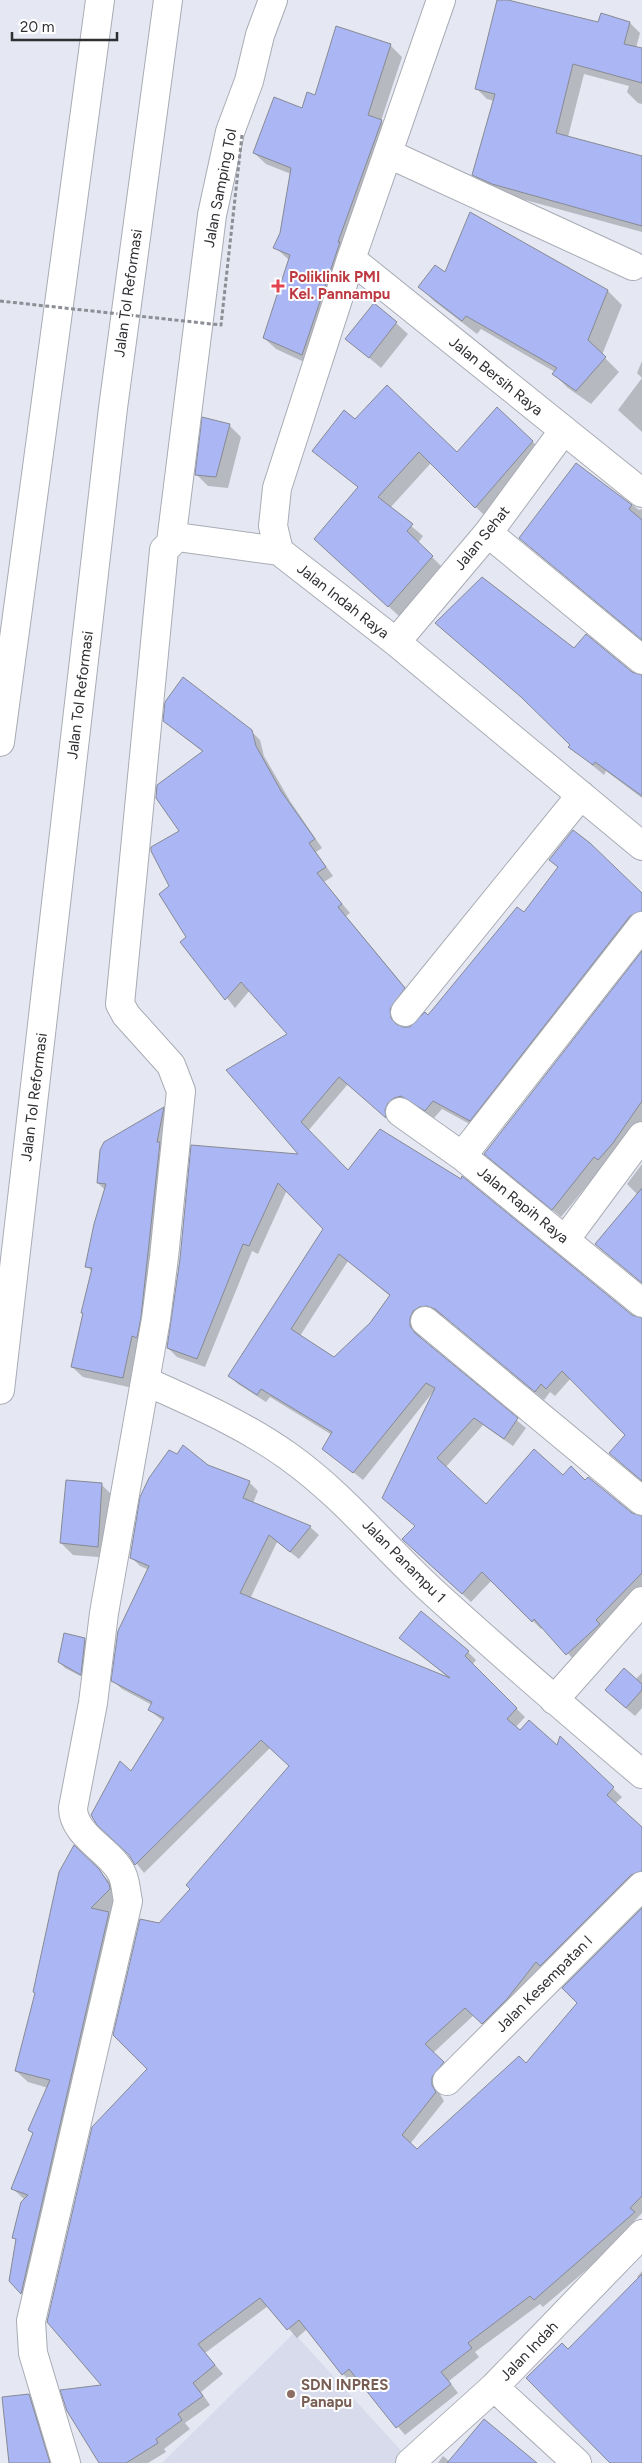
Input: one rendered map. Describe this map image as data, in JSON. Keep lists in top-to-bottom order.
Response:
{
  "streets": {
    "main road": [
      "Jalan Samping Tol",
      "Jalan Tol Reformasi",
      "Jalan Bersih Raya",
      "Jalan Sehat",
      "Jalan Indah Raya",
      "Jalan Rapih Raya",
      "Jalan Panampu 1",
      "Jalan Kesempatan l",
      "Jalan Indah"
    ]
  },
  "crossings": [
    ["Jalan Samping Tol", "Jalan Panampu 1"],
    ["Jalan Bersih Raya", "Jalan Sehat"],
    ["Jalan Sehat", "Jalan Indah Raya"]
  ],
  "places": {
    "health": ["Poliklinik PMI Kel. Pannampu"],
    "other": ["SDN INPRES Panapu"]
  },
  "scale_bar": "20 m"
}
